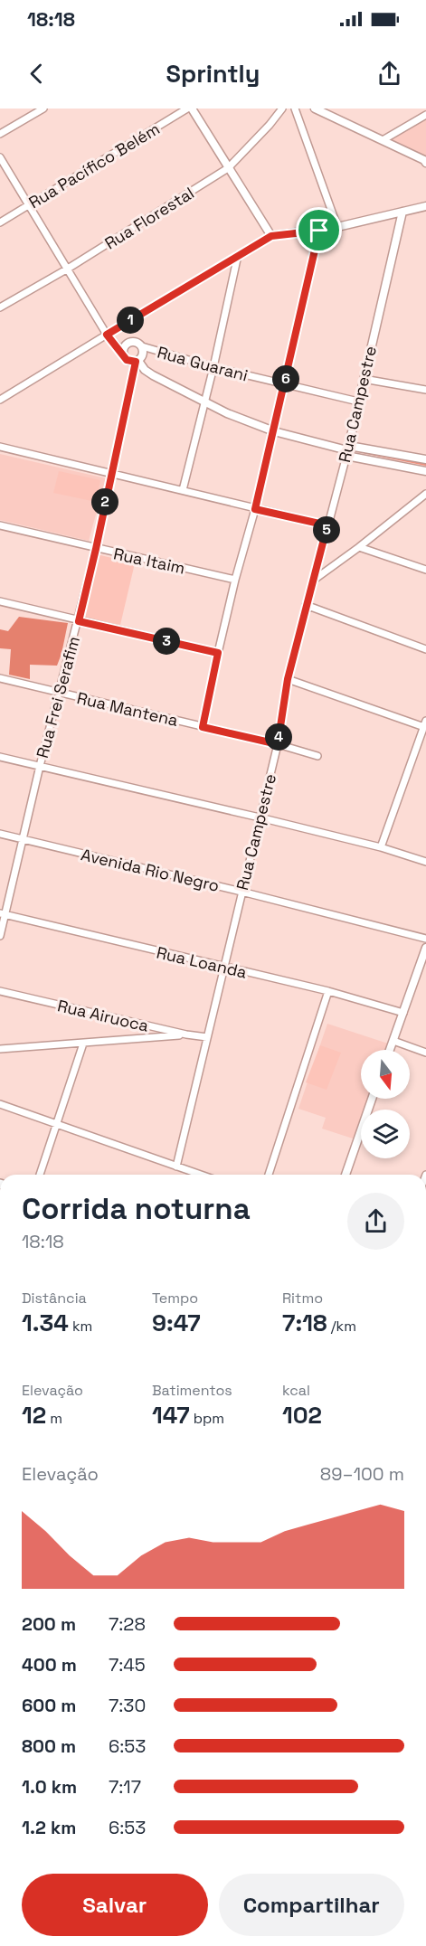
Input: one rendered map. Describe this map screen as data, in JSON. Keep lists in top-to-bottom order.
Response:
{
  "streets": {
    "street": [
      "Rua Pacífico Belém",
      "Rua Florestal",
      "Rua Guarani",
      "Rua Campestre",
      "Rua Itaim",
      "Rua Frei Serafim",
      "Rua Mantena",
      "Avenida Rio Negro",
      "Rua Loanda",
      "Rua Airuoca"
    ]
  },
  "crossings": [
    ["Rua Guarani", "Rua Campestre"],
    ["Rua Guarani", "Rua Frei Serafim"],
    ["Rua Campestre", "Rua Mantena"],
    ["Rua Campestre", "Avenida Rio Negro"],
    ["Rua Campestre", "Rua Loanda"],
    ["Rua Campestre", "Rua Airuoca"],
    ["Rua Itaim", "Rua Frei Serafim"],
    ["Rua Frei Serafim", "Rua Mantena"],
    ["Rua Frei Serafim", "Avenida Rio Negro"],
    ["Rua Frei Serafim", "Rua Loanda"]
  ],
  "north": "bottom",
  "page": {
    "status": "18:18",
    "header": "Sprintly",
    "pins": [
      "1",
      "6",
      "2",
      "5",
      "3",
      "4"
    ],
    "heading": ["Corrida noturna", "18:18"],
    "stats": [
      ["Distância", "1.34 km"],
      ["Tempo", "9:47"],
      ["Ritmo", "7:18 /km"],
      ["Elevação", "12 m"],
      ["Batimentos", "147 bpm"],
      ["kcal", "102"]
    ],
    "chart": ["Elevação", "89–100 m"],
    "list": [
      {
        "name": "200 m",
        "note": "7:28"
      },
      {
        "name": "400 m",
        "note": "7:45"
      },
      {
        "name": "600 m",
        "note": "7:30"
      },
      {
        "name": "800 m",
        "note": "6:53"
      },
      {
        "name": "1.0 km",
        "note": "7:17"
      },
      {
        "name": "1.2 km",
        "note": "6:53"
      }
    ],
    "buttons": ["Salvar", "Compartilhar"]
  }
}
